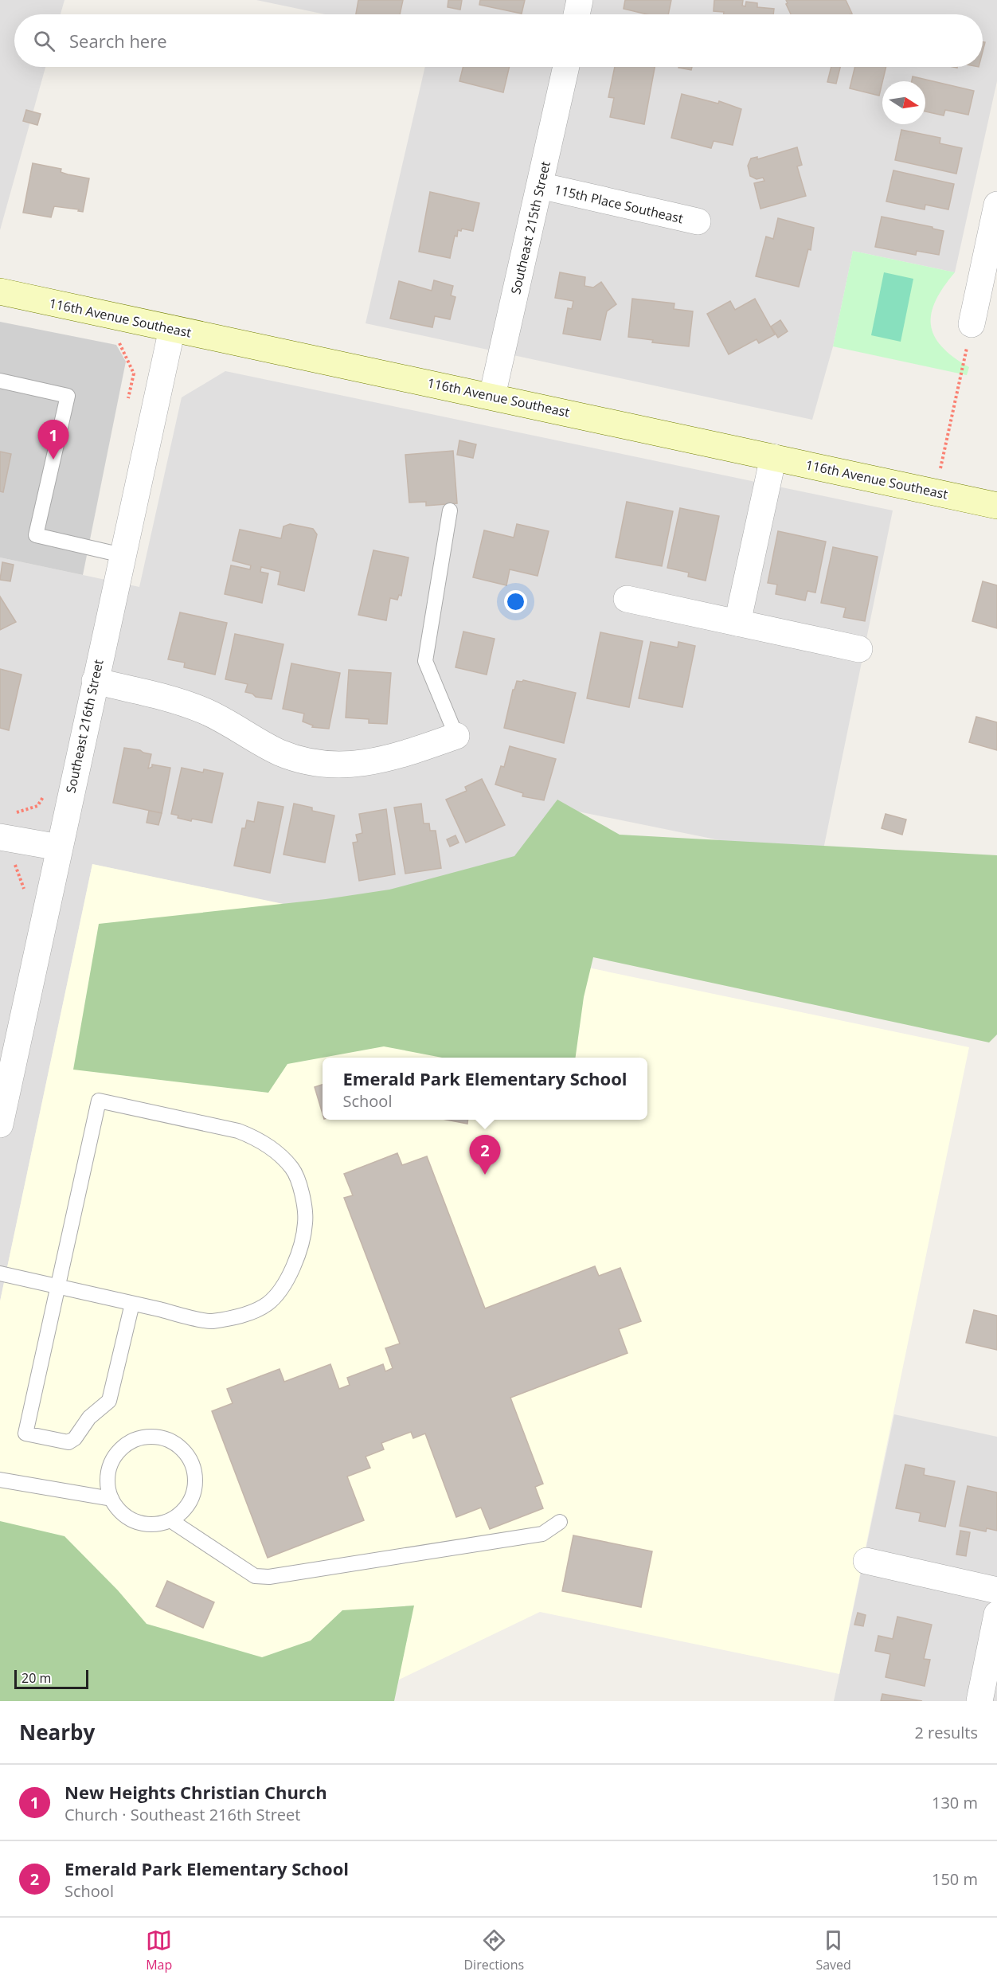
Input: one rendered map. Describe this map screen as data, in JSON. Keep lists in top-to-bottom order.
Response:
{
  "streets": {
    "main road": ["116th Avenue Southeast"],
    "street": ["115th Place Southeast", "Southeast 215th Street", "Southeast 216th Street"]
  },
  "crossings": [
    ["115th Place Southeast", "Southeast 215th Street"],
    ["Southeast 215th Street", "116th Avenue Southeast"],
    ["116th Avenue Southeast", "Southeast 216th Street"]
  ],
  "scale_bar": "20 m",
  "north": "right",
  "page": {
    "search": "Search here",
    "pins": ["1", "2"],
    "popup": ["Emerald Park Elementary School", "School"],
    "scale": "20 m",
    "heading": ["Nearby", "2 results"],
    "list": [
      {
        "mark": "1",
        "name": "New Heights Christian Church",
        "note": "Church · Southeast 216th Street",
        "value": "130 m"
      },
      {
        "mark": "2",
        "name": "Emerald Park Elementary School",
        "note": "School",
        "value": "150 m"
      }
    ],
    "nav": ["Map", "Directions", "Saved"]
  }
}
